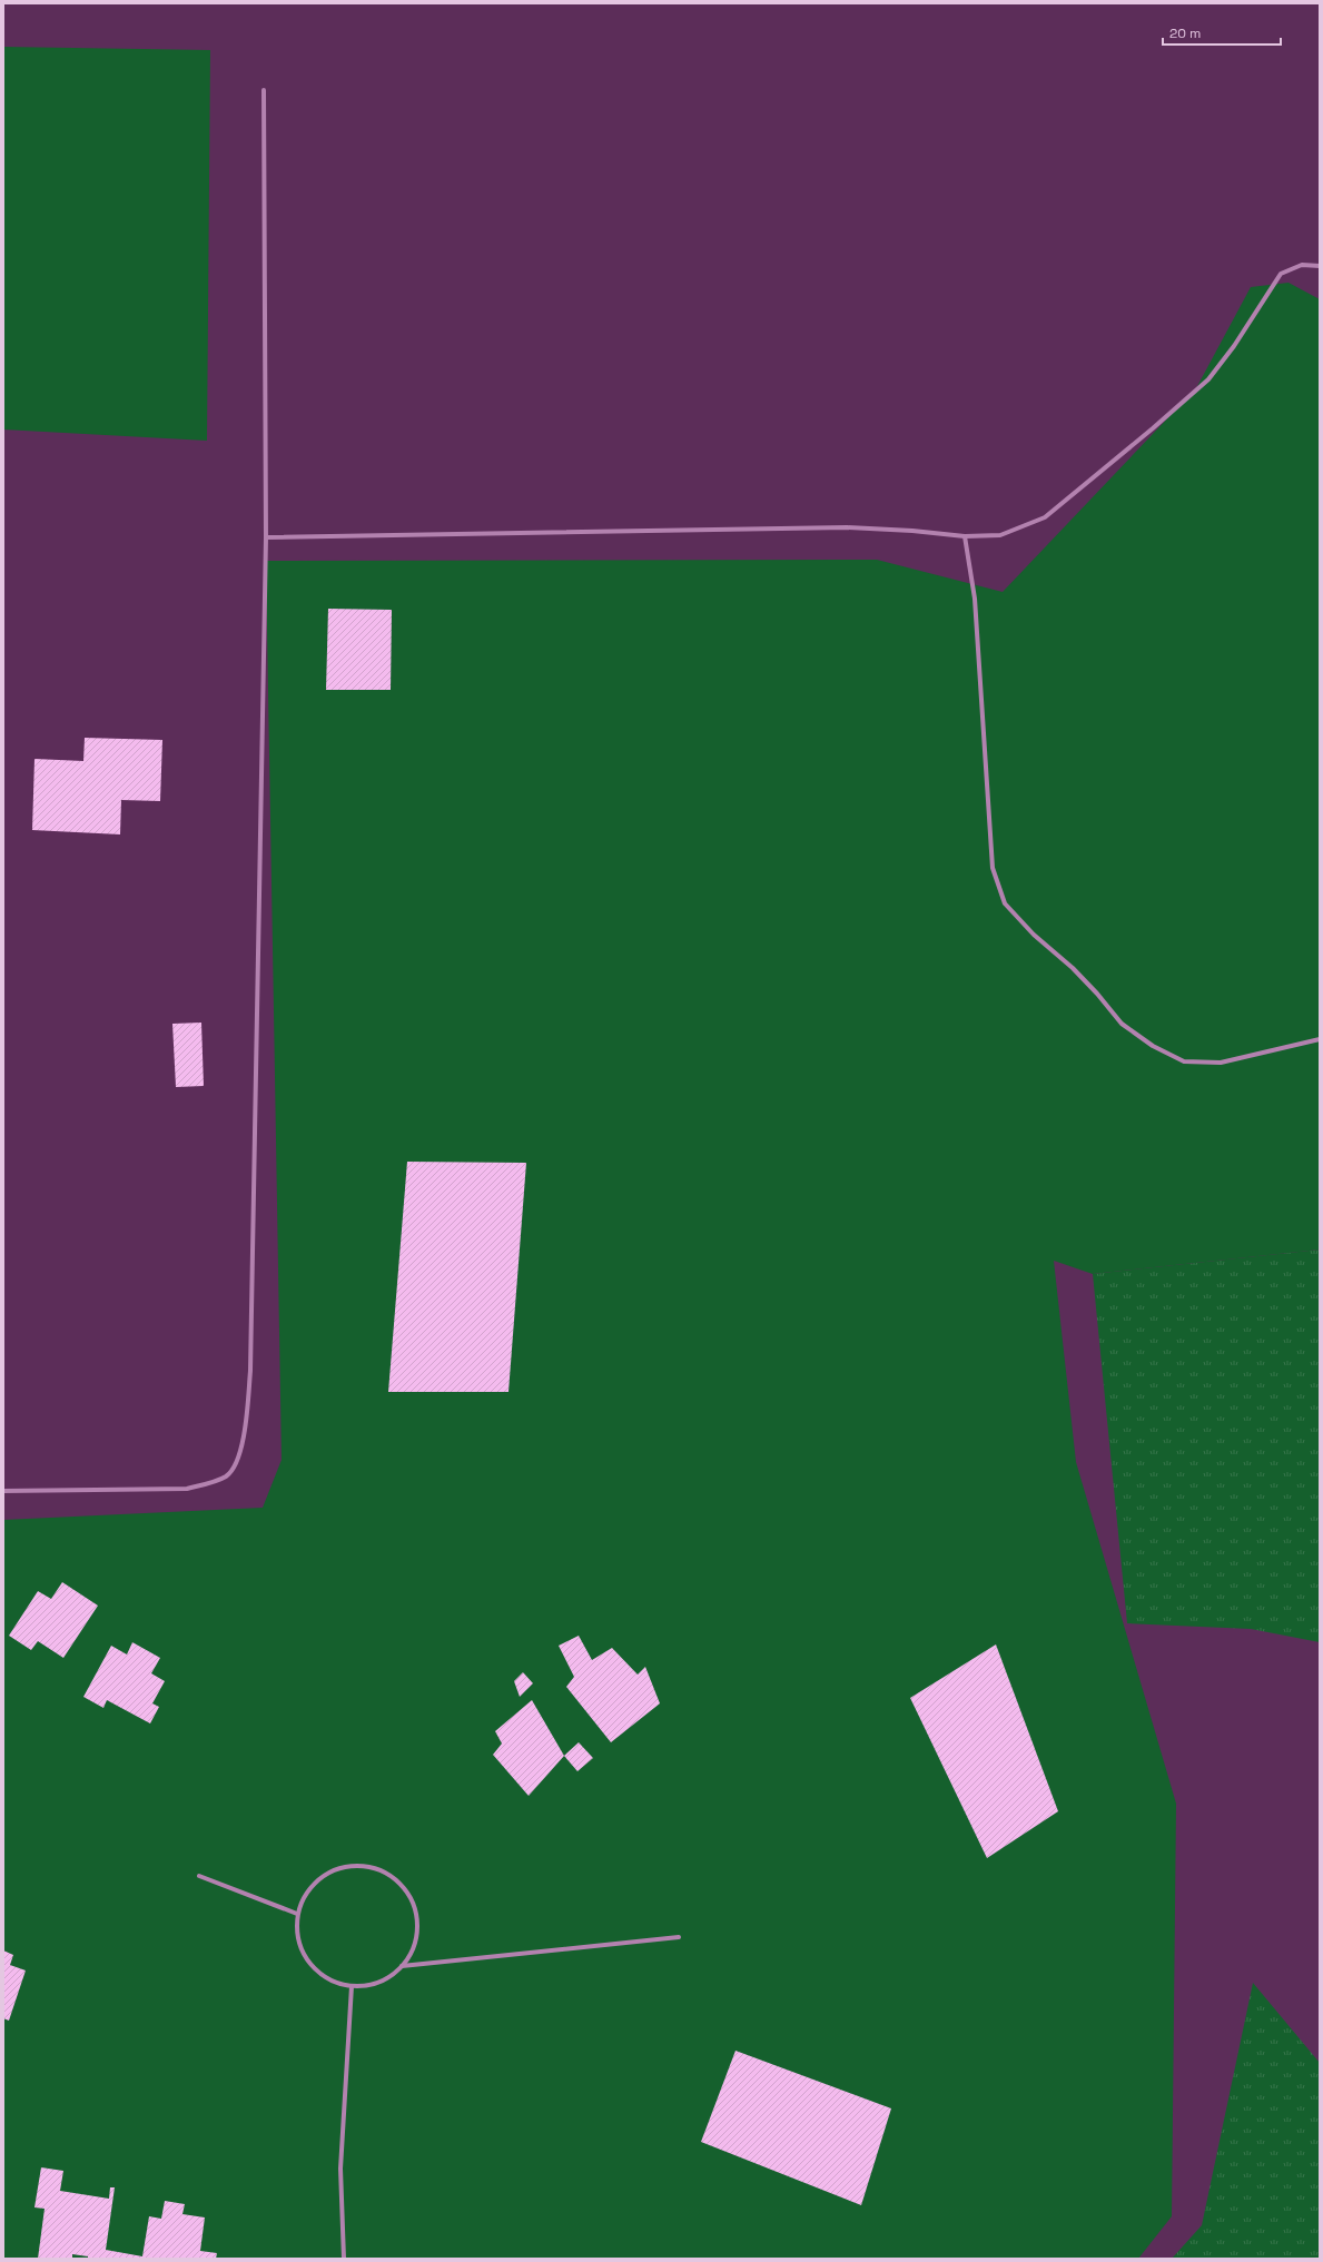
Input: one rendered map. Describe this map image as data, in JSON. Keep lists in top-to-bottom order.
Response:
{
  "scale_bar": "20 m"
}
